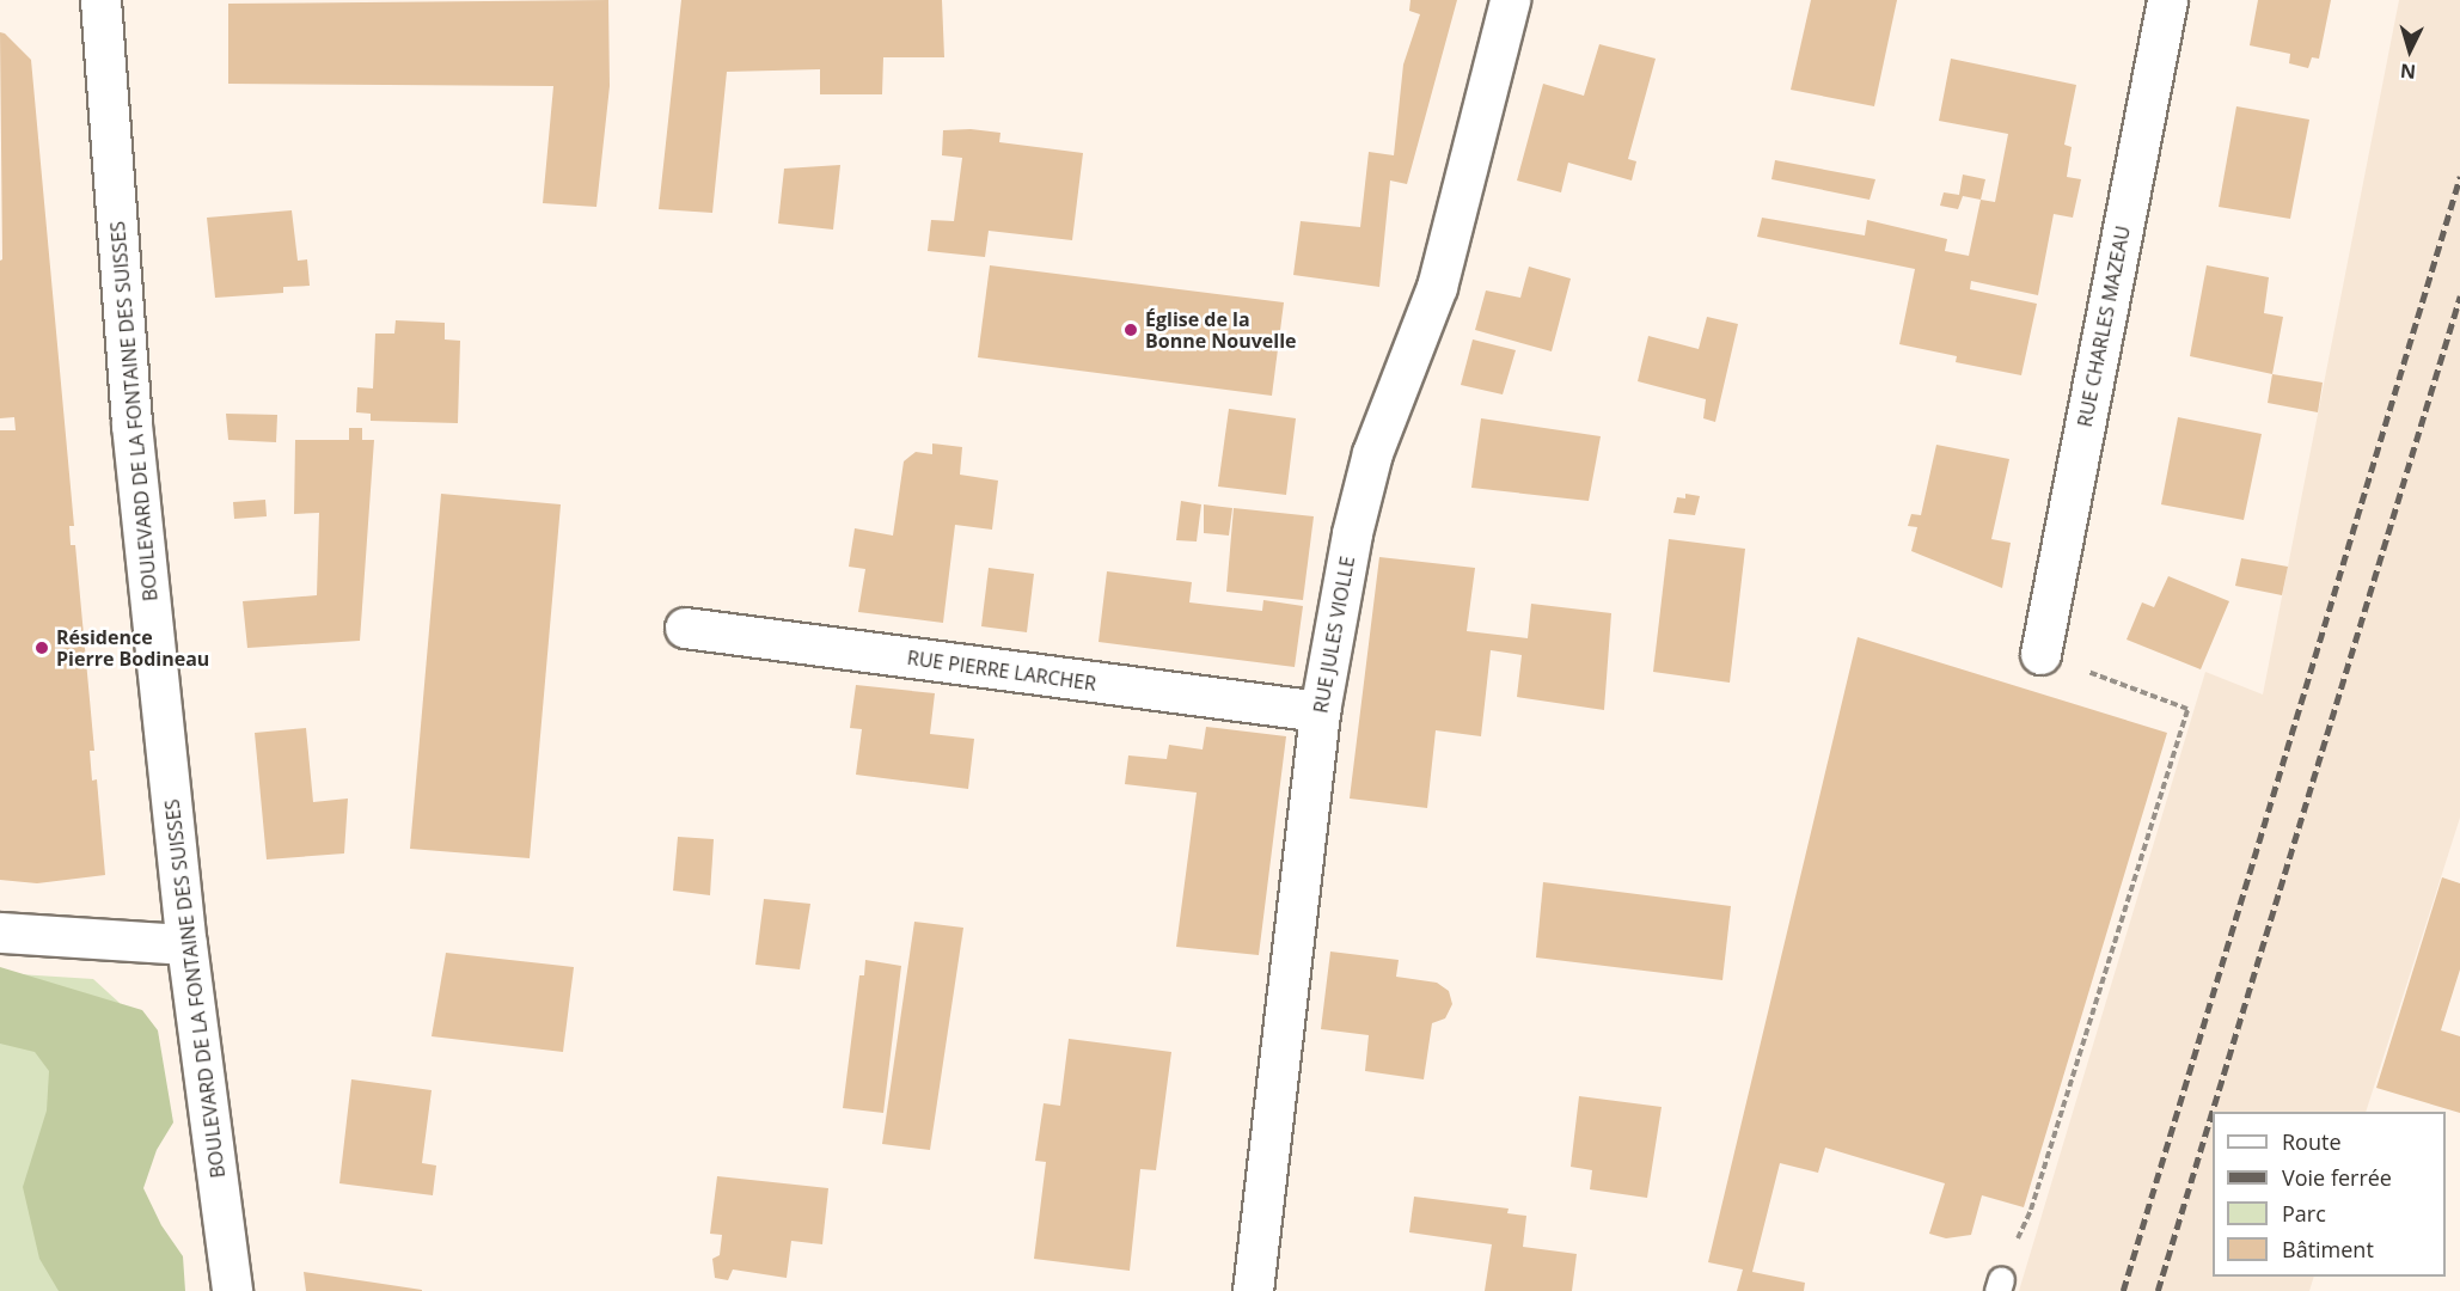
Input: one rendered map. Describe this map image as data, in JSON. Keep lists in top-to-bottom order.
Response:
{
  "streets": {
    "street": [
      "RUE CHARLES MAZEAU",
      "BOULEVARD DE LA FONTAINE DES SUISSES",
      "RUE JULES VIOLLE",
      "RUE PIERRE LARCHER"
    ]
  },
  "crossings": [
    ["RUE JULES VIOLLE", "RUE PIERRE LARCHER"]
  ],
  "places": ["Église de la Bonne Nouvelle", "Résidence Pierre Bodineau"],
  "legend": [
    "Route",
    "Voie ferrée",
    "Parc",
    "Bâtiment"
  ],
  "north": "bottom"
}
